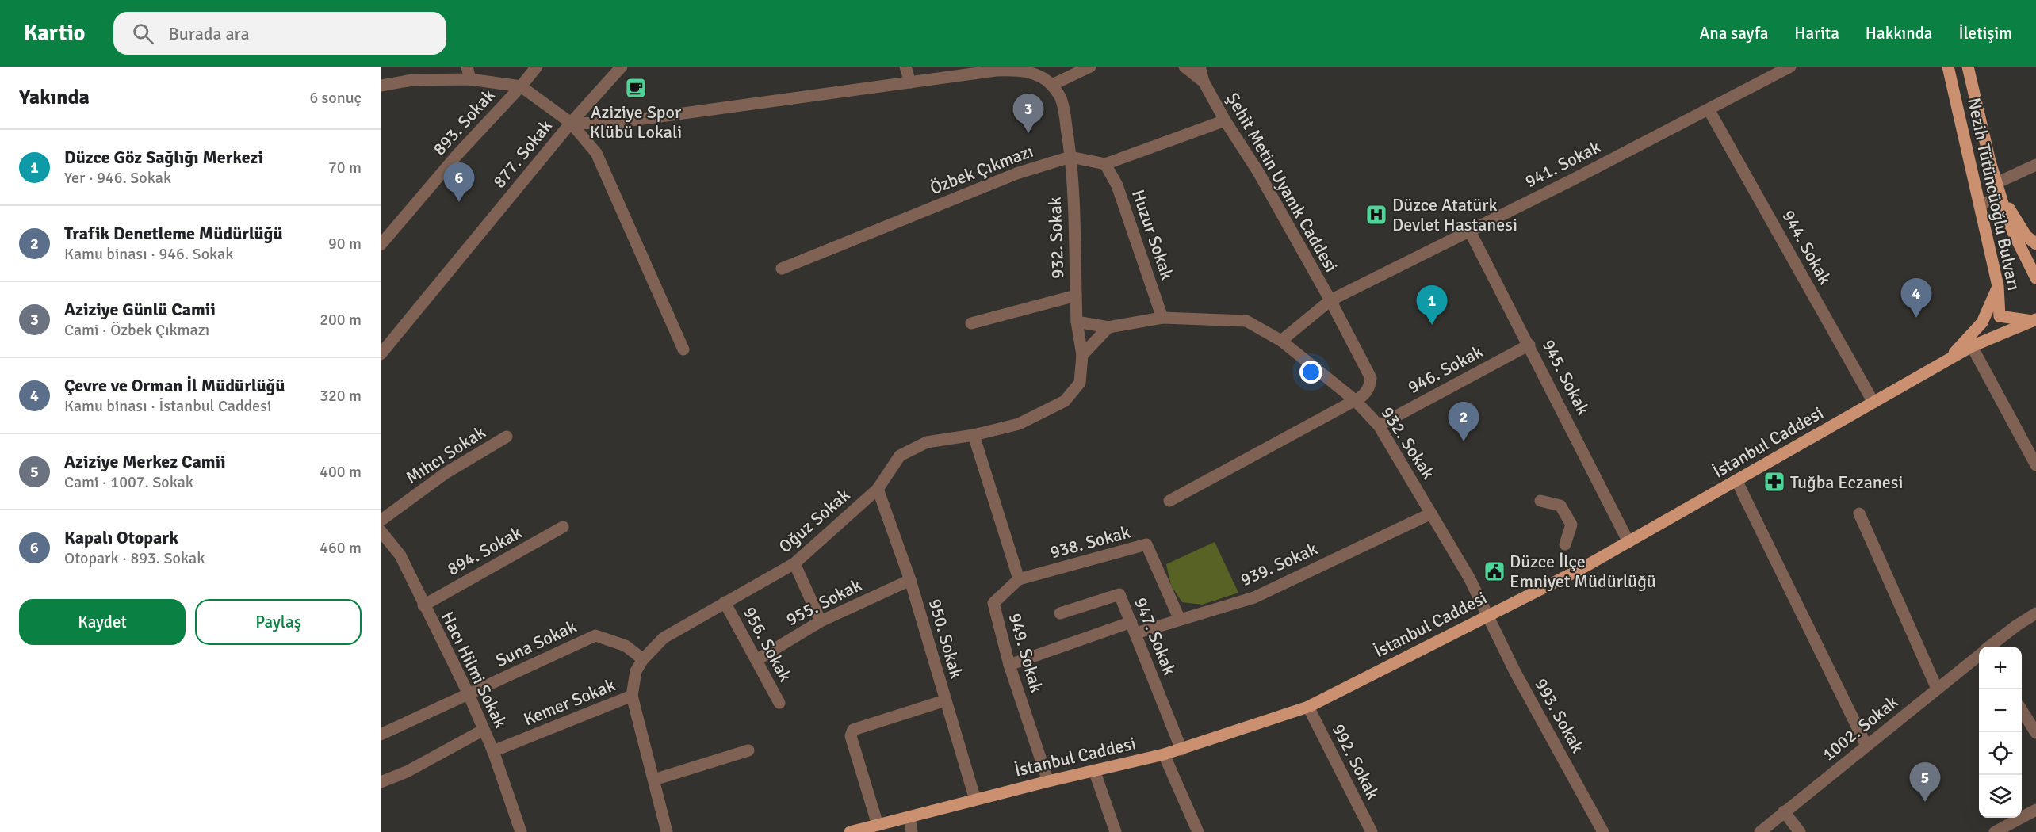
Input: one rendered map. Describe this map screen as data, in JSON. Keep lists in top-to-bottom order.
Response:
{
  "streets": {
    "main road": ["Nezih Tütüncüoğlu Bulvarı", "İstanbul Caddesi"],
    "street": [
      "893. Sokak",
      "877. Sokak",
      "941. Sokak",
      "Özbek Çıkmazı",
      "Şehit Metin Uyanık Caddesi",
      "Huzur Sokak",
      "932. Sokak",
      "944. Sokak",
      "946. Sokak",
      "945. Sokak",
      "Mıhcı Sokak",
      "Oğuz Sokak",
      "938. Sokak",
      "894. Sokak",
      "939. Sokak",
      "955. Sokak",
      "947. Sokak",
      "950. Sokak",
      "Suna Sokak",
      "956. Sokak",
      "949. Sokak",
      "Hacı Hilmi Sokak",
      "Kemer Sokak",
      "993. Sokak",
      "1002. Sokak",
      "992. Sokak"
    ]
  },
  "crossings": [
    ["941. Sokak", "Şehit Metin Uyanık Caddesi"],
    ["941. Sokak", "932. Sokak"],
    ["941. Sokak", "944. Sokak"],
    ["941. Sokak", "945. Sokak"],
    ["Özbek Çıkmazı", "Huzur Sokak"],
    ["Özbek Çıkmazı", "932. Sokak"],
    ["Şehit Metin Uyanık Caddesi", "932. Sokak"],
    ["Nezih Tütüncüoğlu Bulvarı", "İstanbul Caddesi"],
    ["Huzur Sokak", "932. Sokak"],
    ["932. Sokak", "946. Sokak"],
    ["932. Sokak", "İstanbul Caddesi"],
    ["932. Sokak", "Oğuz Sokak"],
    ["932. Sokak", "939. Sokak"],
    ["932. Sokak", "993. Sokak"],
    ["944. Sokak", "İstanbul Caddesi"],
    ["946. Sokak", "945. Sokak"],
    ["945. Sokak", "İstanbul Caddesi"],
    ["İstanbul Caddesi", "947. Sokak"],
    ["İstanbul Caddesi", "950. Sokak"],
    ["İstanbul Caddesi", "949. Sokak"],
    ["İstanbul Caddesi", "993. Sokak"],
    ["İstanbul Caddesi", "992. Sokak"],
    ["Oğuz Sokak", "950. Sokak"],
    ["Oğuz Sokak", "Suna Sokak"],
    ["Oğuz Sokak", "956. Sokak"],
    ["Oğuz Sokak", "Kemer Sokak"],
    ["938. Sokak", "939. Sokak"],
    ["938. Sokak", "949. Sokak"],
    ["894. Sokak", "Hacı Hilmi Sokak"],
    ["939. Sokak", "947. Sokak"],
    ["939. Sokak", "949. Sokak"],
    ["955. Sokak", "950. Sokak"],
    ["955. Sokak", "956. Sokak"],
    ["Suna Sokak", "Hacı Hilmi Sokak"],
    ["Hacı Hilmi Sokak", "Kemer Sokak"]
  ],
  "places": {
    "cafe": ["Aziziye Spor Klübü Lokali"],
    "hospital": ["Düzce Atatürk Devlet Hastanesi"],
    "pharmacy": ["Tuğba Eczanesi"],
    "public building": ["Düzce İlçe Emniyet Müdürlüğü"]
  },
  "page": {
    "header": "Kartio",
    "search": "Burada ara",
    "nav": [
      "Ana sayfa",
      "Harita",
      "Hakkında",
      "İletişim"
    ],
    "heading": ["Yakında", "6 sonuç"],
    "pins": [
      "3",
      "6",
      "4",
      "1",
      "2",
      "5"
    ],
    "list": [
      {
        "mark": "1",
        "name": "Düzce Göz Sağlığı Merkezi",
        "note": "Yer · 946. Sokak",
        "value": "70 m"
      },
      {
        "mark": "2",
        "name": "Trafik Denetleme Müdürlüğü",
        "note": "Kamu binası · 946. Sokak",
        "value": "90 m"
      },
      {
        "mark": "3",
        "name": "Aziziye Günlü Camii",
        "note": "Cami · Özbek Çıkmazı",
        "value": "200 m"
      },
      {
        "mark": "4",
        "name": "Çevre ve Orman İl Müdürlüğü",
        "note": "Kamu binası · İstanbul Caddesi",
        "value": "320 m"
      },
      {
        "mark": "5",
        "name": "Aziziye Merkez Camii",
        "note": "Cami · 1007. Sokak",
        "value": "400 m"
      },
      {
        "mark": "6",
        "name": "Kapalı Otopark",
        "note": "Otopark · 893. Sokak",
        "value": "460 m"
      }
    ],
    "buttons": ["Kaydet", "Paylaş"],
    "map_buttons": ["+", "−"]
  }
}
